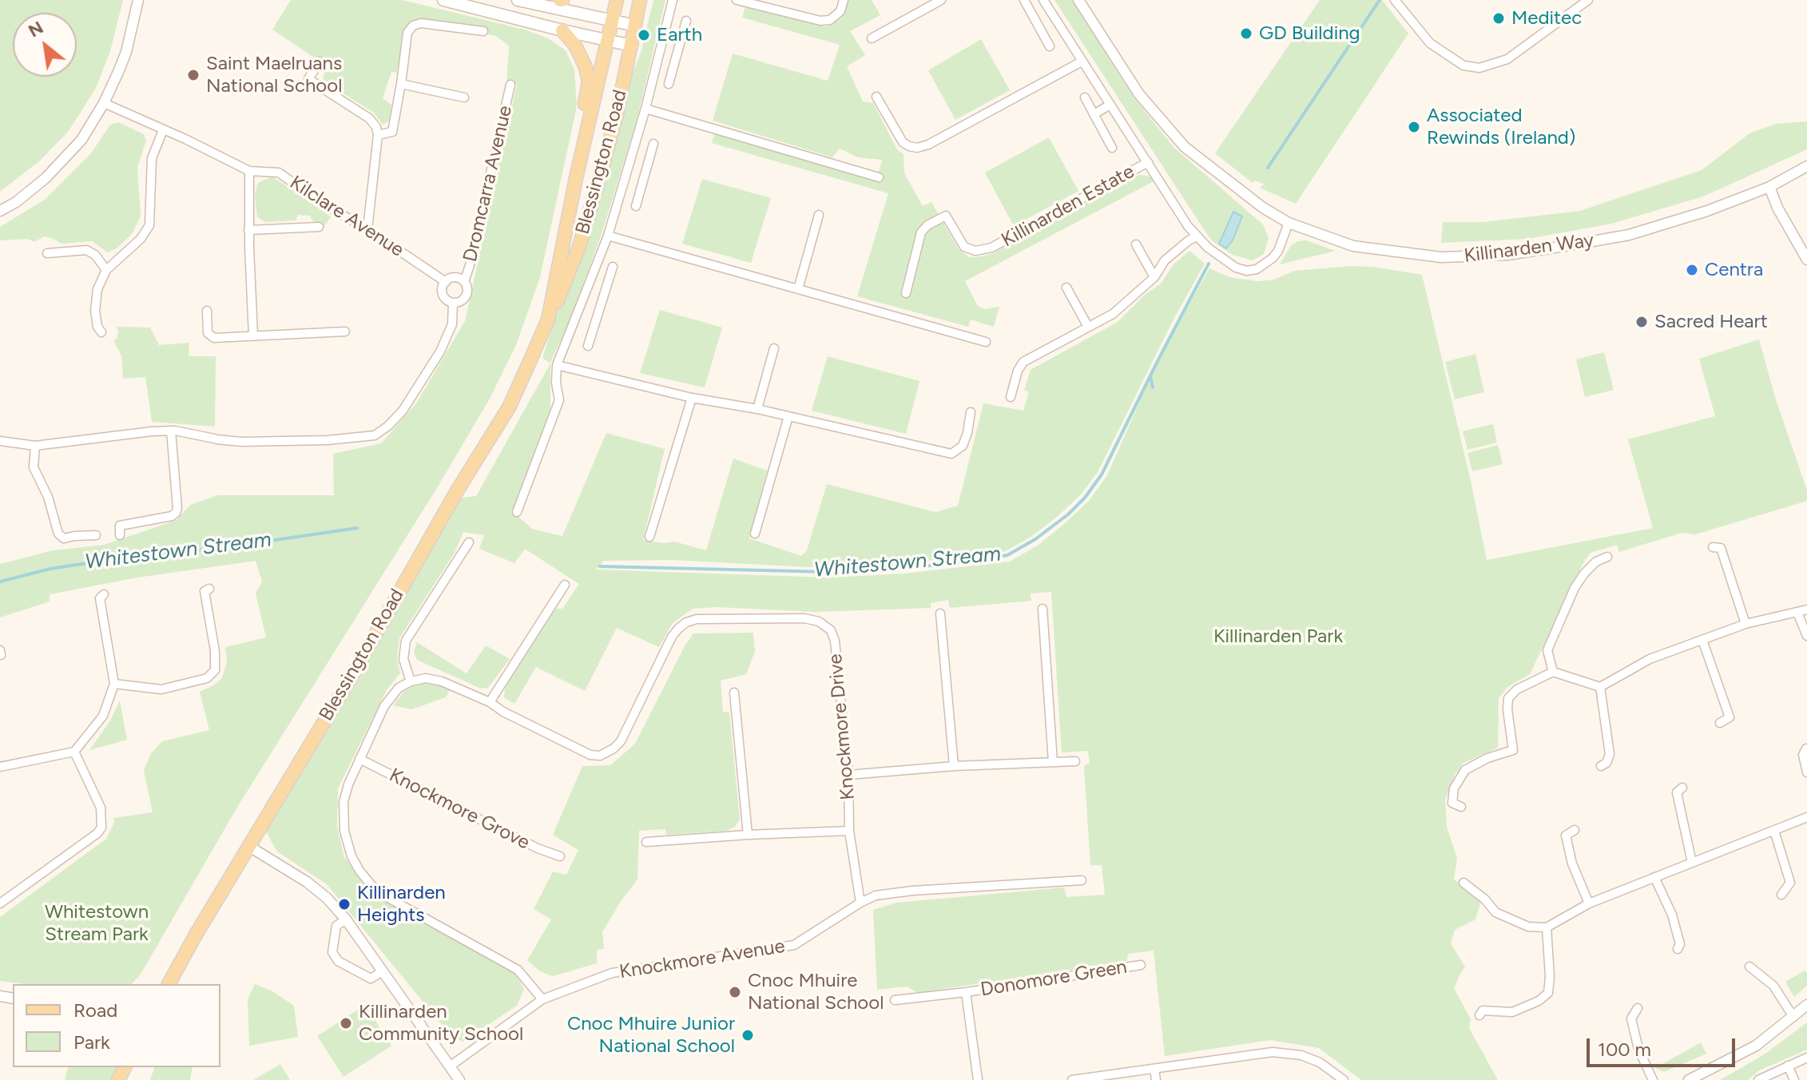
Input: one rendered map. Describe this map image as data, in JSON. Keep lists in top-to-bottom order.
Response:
{
  "streets": {
    "main road": ["Blessington Road"],
    "street": [
      "Dromcarra Avenue",
      "Killinarden Estate",
      "Kilclare Avenue",
      "Killinarden Way",
      "Knockmore Drive",
      "Knockmore Grove",
      "Knockmore Avenue",
      "Donomore Green"
    ]
  },
  "crossings": [
    ["Dromcarra Avenue", "Kilclare Avenue"],
    ["Killinarden Estate", "Killinarden Way"],
    ["Knockmore Drive", "Knockmore Avenue"]
  ],
  "water": ["Whitestown Stream"],
  "parks": ["Killinarden Park", "Whitestown Stream Park"],
  "places": [
    "Meditec",
    "GD Building",
    "Earth",
    "Saint Maelruans National School",
    "Associated Rewinds (Ireland)",
    "Centra",
    "Sacred Heart",
    "Killinarden Heights",
    "Cnoc Mhuire National School",
    "Killinarden Community School",
    "Cnoc Mhuire Junior National School"
  ],
  "legend": ["Road", "Park"],
  "scale_bar": "100 m",
  "north": "top left"
}
